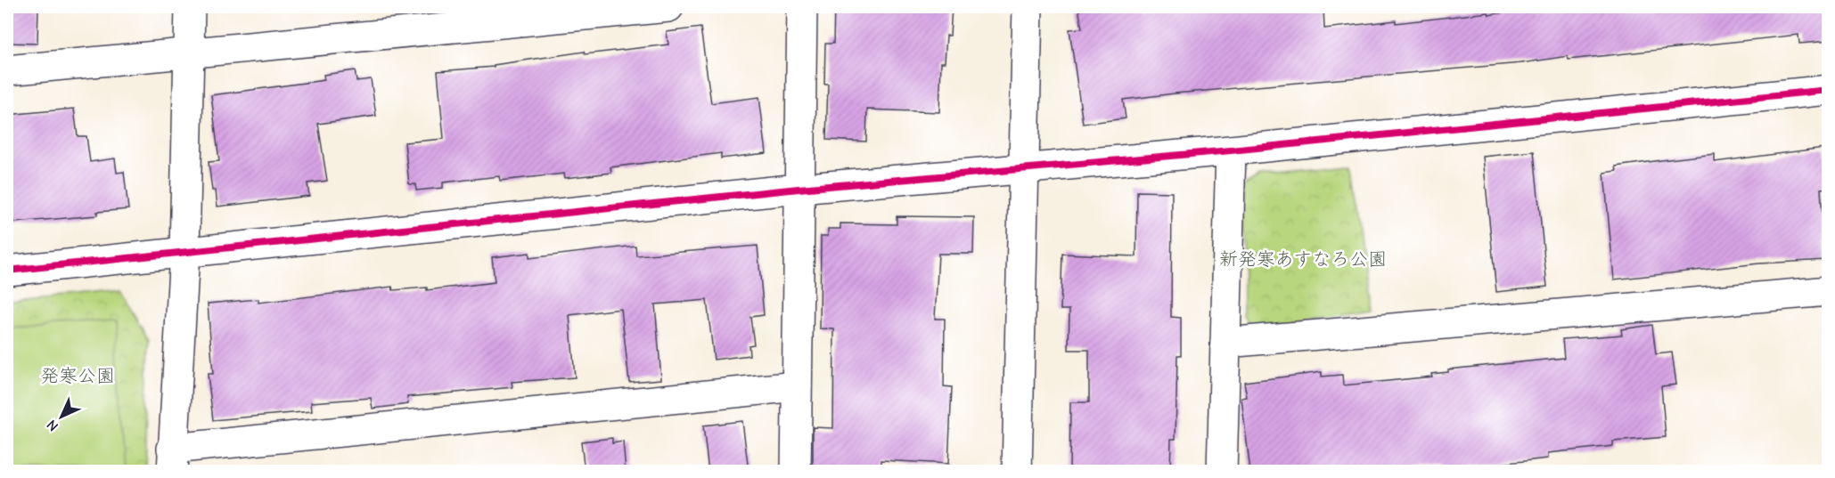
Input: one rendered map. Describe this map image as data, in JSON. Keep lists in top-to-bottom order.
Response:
{
  "parks": ["新発寒あすなろ公園", "発寒公園"],
  "north": "bottom left"
}
